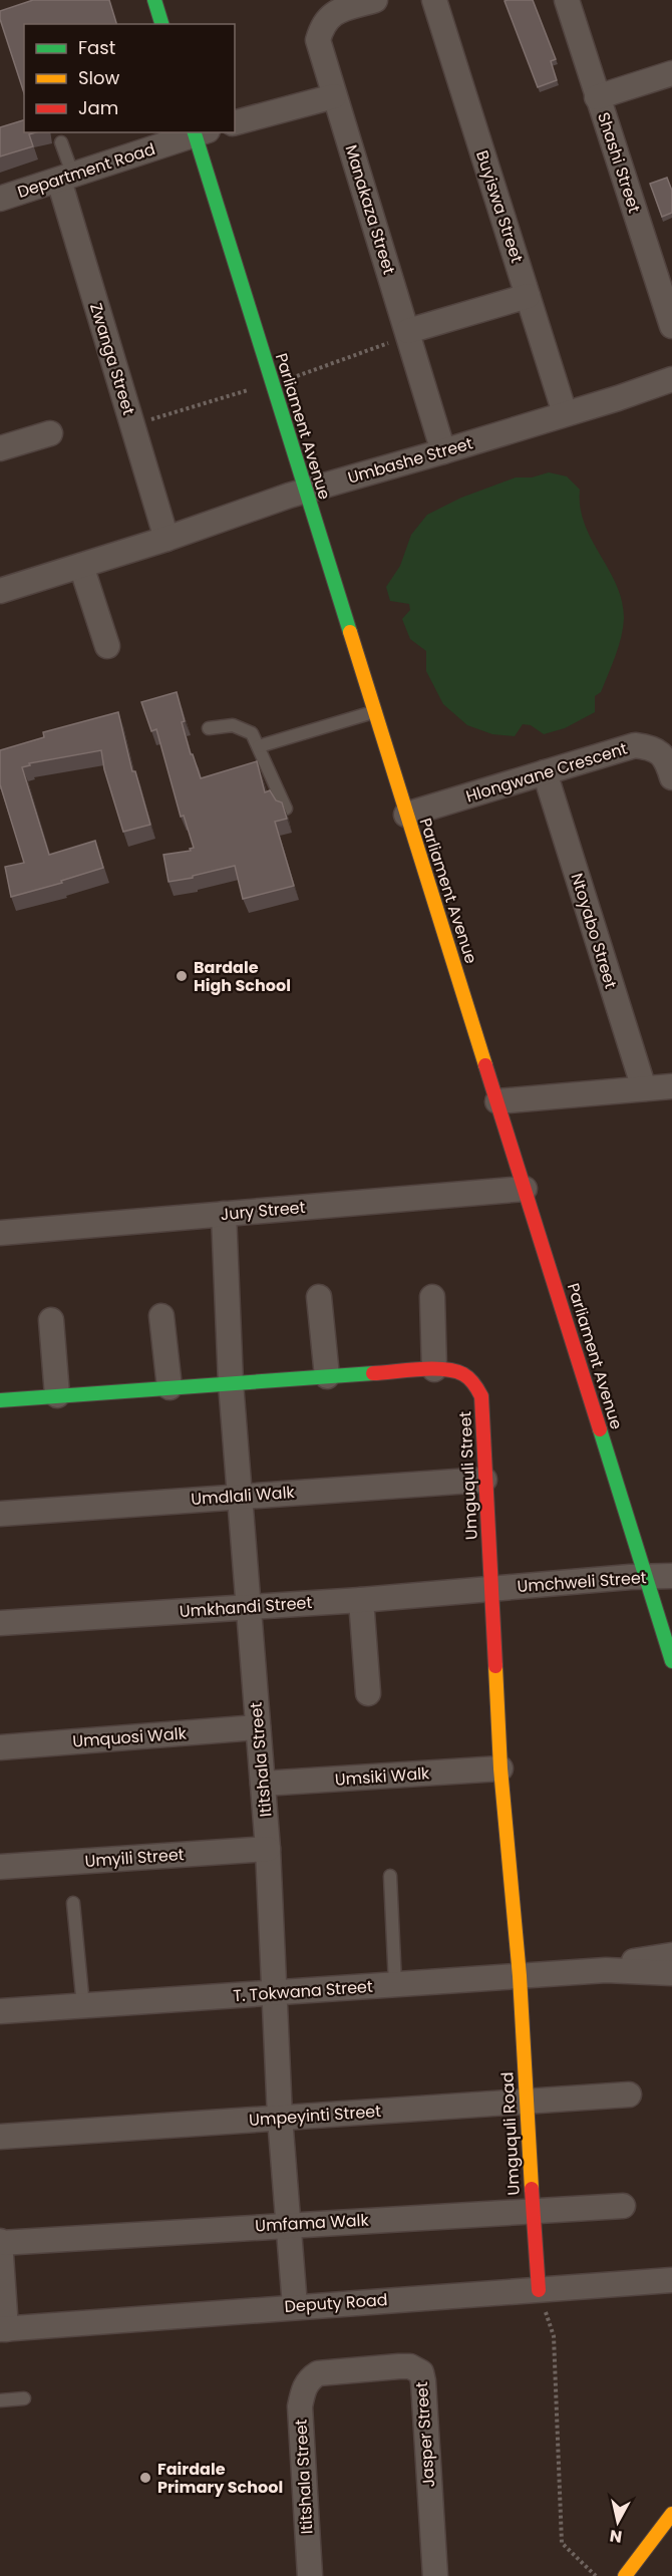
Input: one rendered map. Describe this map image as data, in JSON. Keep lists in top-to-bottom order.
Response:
{
  "streets": {
    "street": [
      "Shashi Street",
      "Department Road",
      "Buyiswa Street",
      "Manakaza Street",
      "Zwanga Street",
      "Parliament Avenue",
      "Umbashe Street",
      "Hlongwane Crescent",
      "Ntoyabo Street",
      "Jury Street",
      "Umguquli Street",
      "Umdlali Walk",
      "Umchweli Street",
      "Umkhandi Street",
      "Umquosi Walk",
      "Ititshala Street",
      "Umsiki Walk",
      "Umyili Street",
      "T. Tokwana Street",
      "Umpeyinti Street",
      "Umguquli Road",
      "Umfama Walk",
      "Deputy Road",
      "Jasper Street"
    ]
  },
  "crossings": [
    ["Department Road", "Zwanga Street"],
    ["Department Road", "Parliament Avenue"],
    ["Buyiswa Street", "Umbashe Street"],
    ["Manakaza Street", "Umbashe Street"],
    ["Zwanga Street", "Umbashe Street"],
    ["Parliament Avenue", "Umbashe Street"],
    ["Parliament Avenue", "Hlongwane Crescent"],
    ["Parliament Avenue", "Jury Street"],
    ["Parliament Avenue", "Umchweli Street"],
    ["Hlongwane Crescent", "Ntoyabo Street"],
    ["Jury Street", "Ititshala Street"],
    ["Umguquli Street", "Umdlali Walk"],
    ["Umguquli Street", "Umchweli Street"],
    ["Umguquli Street", "Umkhandi Street"],
    ["Umguquli Street", "Ititshala Street"],
    ["Umguquli Street", "Umsiki Walk"],
    ["Umguquli Street", "T. Tokwana Street"],
    ["Umguquli Street", "Umguquli Road"],
    ["Umdlali Walk", "Ititshala Street"],
    ["Umchweli Street", "Umkhandi Street"],
    ["Umkhandi Street", "Ititshala Street"],
    ["Umquosi Walk", "Ititshala Street"],
    ["Ititshala Street", "Umsiki Walk"],
    ["Ititshala Street", "Umyili Street"],
    ["Ititshala Street", "T. Tokwana Street"],
    ["Ititshala Street", "Umpeyinti Street"],
    ["Ititshala Street", "Umfama Walk"],
    ["Ititshala Street", "Deputy Road"],
    ["Ititshala Street", "Jasper Street"],
    ["T. Tokwana Street", "Umguquli Road"],
    ["Umpeyinti Street", "Umguquli Road"],
    ["Umguquli Road", "Umfama Walk"],
    ["Umguquli Road", "Deputy Road"]
  ],
  "places": ["Bardale High School", "Fairdale Primary School"],
  "legend": ["Fast", "Slow", "Jam"],
  "north": "bottom"
}
